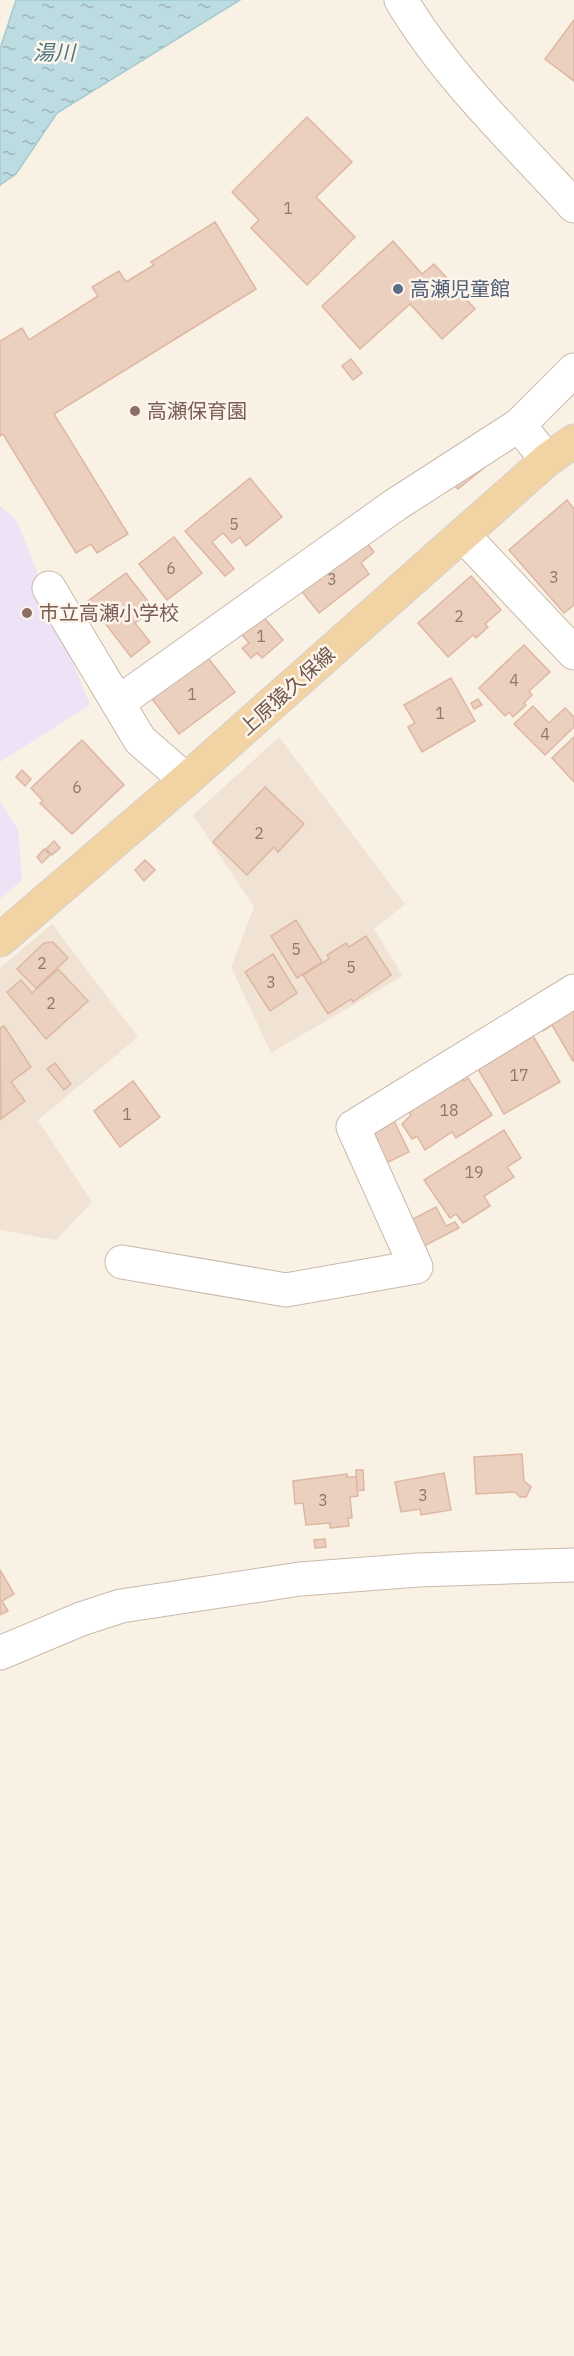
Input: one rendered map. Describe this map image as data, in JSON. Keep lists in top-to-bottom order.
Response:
{
  "streets": {
    "main road": ["上原猿久保線"]
  },
  "water": ["湯川"],
  "places": ["高瀬児童館", "高瀬保育園", "市立高瀬小学校"],
  "house_numbers": [
    "1",
    "5",
    "6",
    "3",
    "3",
    "2",
    "1",
    "4",
    "1",
    "1",
    "4",
    "6",
    "2",
    "5",
    "2",
    "5",
    "3",
    "2",
    "17",
    "18",
    "1",
    "19",
    "3",
    "3"
  ]
}
